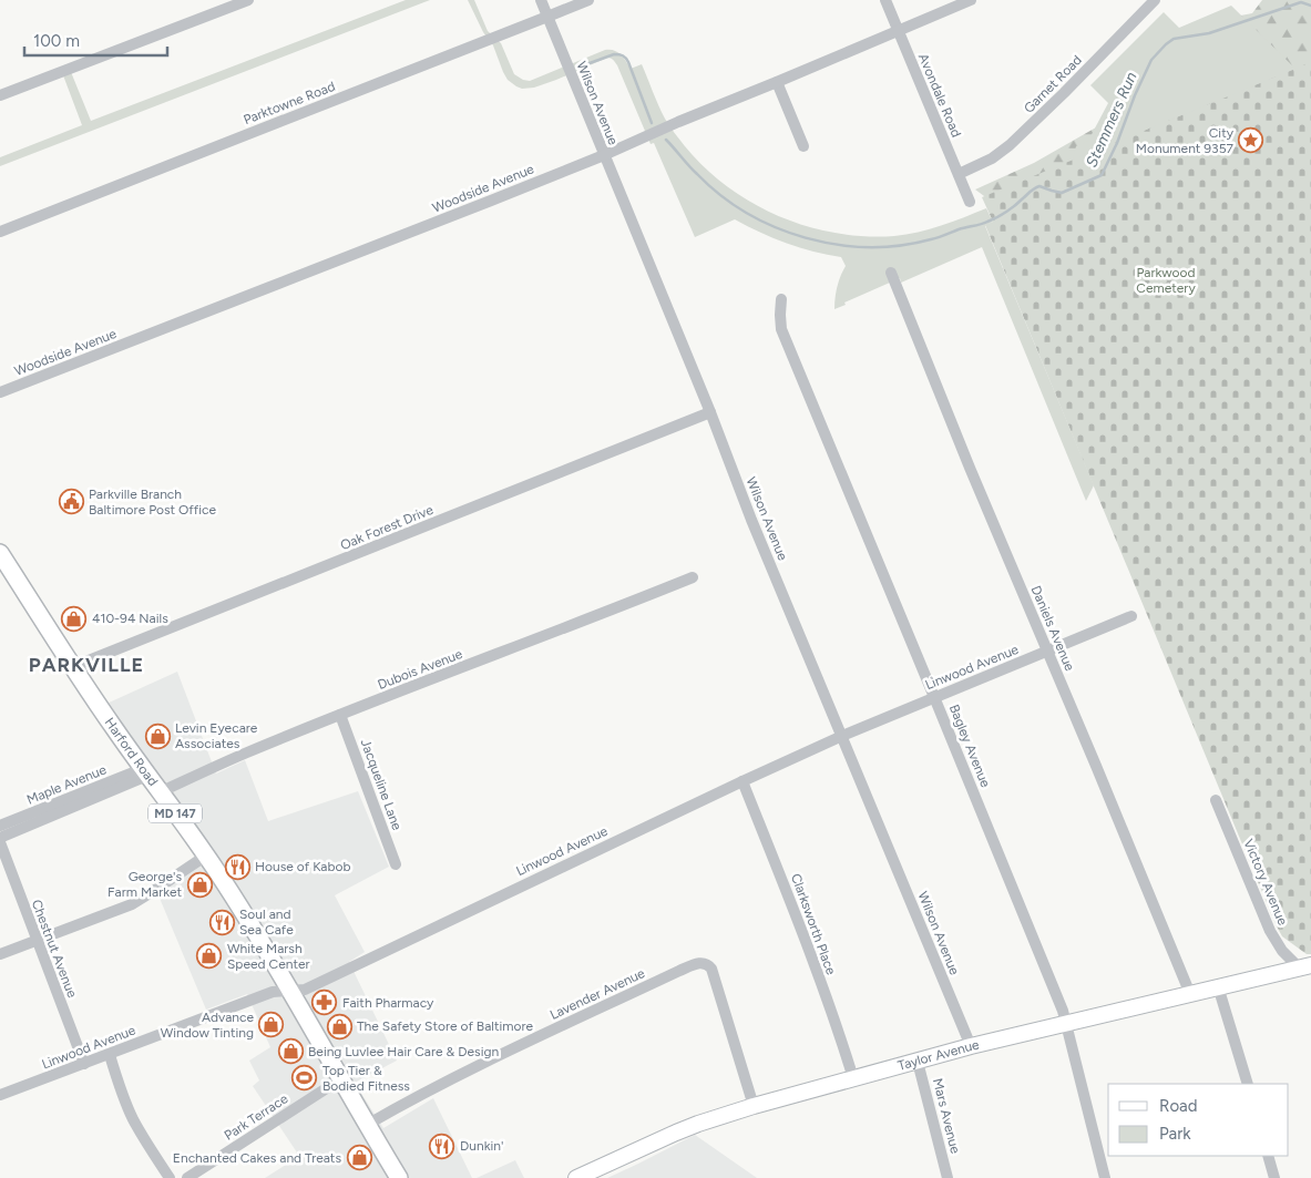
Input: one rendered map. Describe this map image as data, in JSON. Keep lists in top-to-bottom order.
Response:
{
  "streets": {
    "main road": ["Harford Road", "MD 147", "Taylor Avenue"],
    "street": [
      "Garnet Road",
      "Avondale Road",
      "Parktowne Road",
      "Wilson Avenue",
      "Woodside Avenue",
      "Oak Forest Drive",
      "Daniels Avenue",
      "Linwood Avenue",
      "Dubois Avenue",
      "Bagley Avenue",
      "Maple Avenue",
      "Jacqueline Lane",
      "Victory Avenue",
      "Clarksworth Place",
      "Chestnut Avenue",
      "Lavender Avenue",
      "Mars Avenue",
      "Park Terrace"
    ]
  },
  "crossings": [
    ["Garnet Road", "Avondale Road"],
    ["Avondale Road", "Woodside Avenue"],
    ["Parktowne Road", "Wilson Avenue"],
    ["Wilson Avenue", "Woodside Avenue"],
    ["Wilson Avenue", "Oak Forest Drive"],
    ["Wilson Avenue", "Linwood Avenue"],
    ["Wilson Avenue", "Taylor Avenue"],
    ["Oak Forest Drive", "Harford Road"],
    ["Daniels Avenue", "Linwood Avenue"],
    ["Daniels Avenue", "Taylor Avenue"],
    ["Linwood Avenue", "Bagley Avenue"],
    ["Linwood Avenue", "Harford Road"],
    ["Linwood Avenue", "Clarksworth Place"],
    ["Linwood Avenue", "Chestnut Avenue"],
    ["Dubois Avenue", "Harford Road"],
    ["Dubois Avenue", "Jacqueline Lane"],
    ["Bagley Avenue", "Taylor Avenue"],
    ["Harford Road", "Maple Avenue"],
    ["Harford Road", "Lavender Avenue"],
    ["Harford Road", "Park Terrace"],
    ["Victory Avenue", "Taylor Avenue"],
    ["Clarksworth Place", "Taylor Avenue"],
    ["Lavender Avenue", "Taylor Avenue"],
    ["Taylor Avenue", "Mars Avenue"]
  ],
  "districts": ["PARKVILLE"],
  "water": ["Stemmers Run"],
  "parks": ["Parkwood Cemetery"],
  "places": {
    "place": ["City Monument 9357"],
    "public building": ["Parkville Branch Baltimore Post Office"],
    "shop": [
      "410-94 Nails",
      "Levin Eyecare Associates",
      "George's Farm Market",
      "White Marsh Speed Center",
      "Advance Window Tinting",
      "The Safety Store of Baltimore",
      "Being Luvlee Hair Care & Design",
      "Enchanted Cakes and Treats"
    ],
    "restaurant": ["House of Kabob", "Soul and Sea Cafe", "Dunkin'"],
    "pharmacy": ["Faith Pharmacy"],
    "sports": ["Top Tier & Bodied Fitness"]
  },
  "legend": ["Road", "Park"],
  "scale_bar": "100 m"
}
